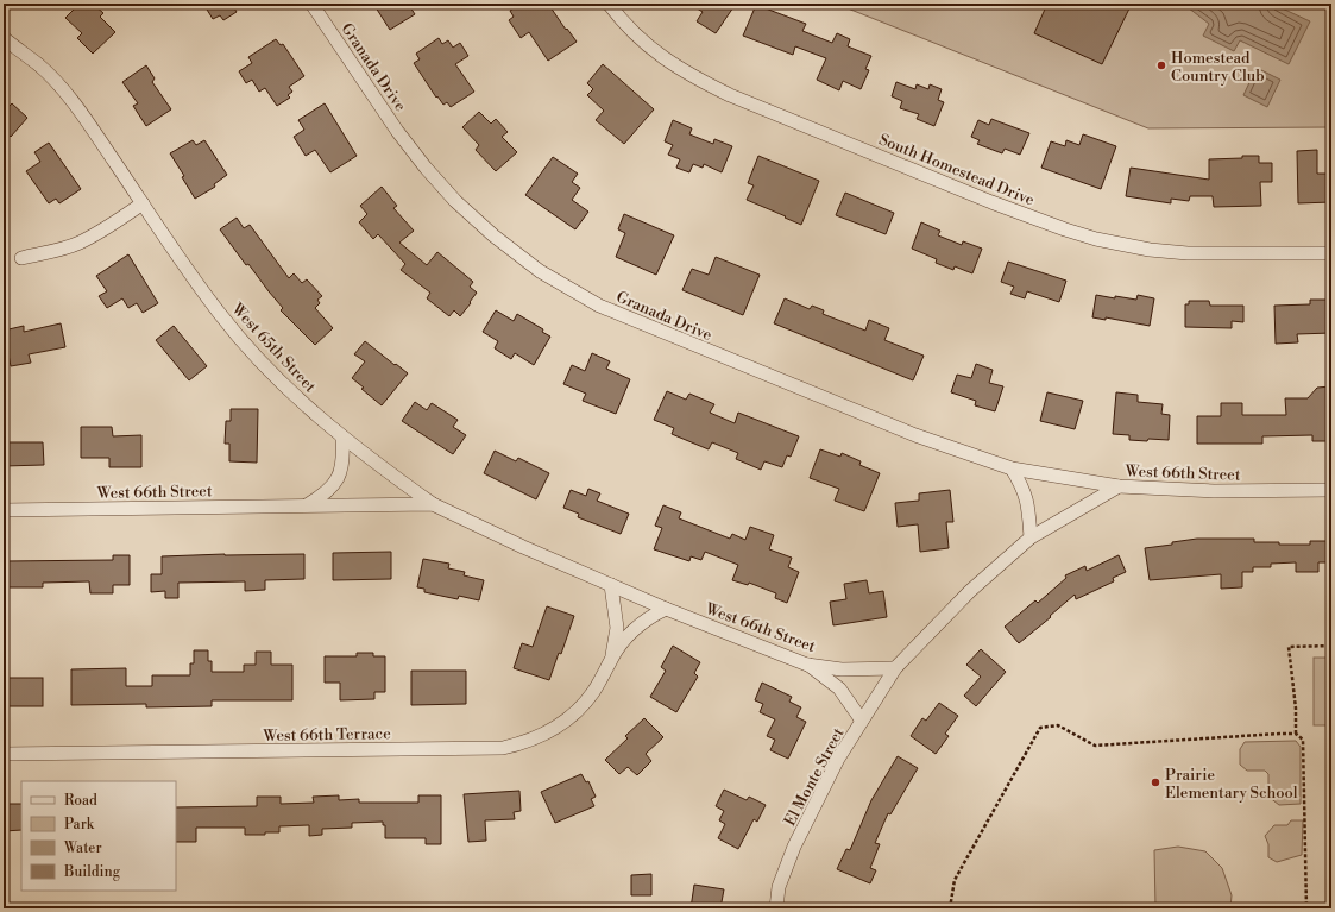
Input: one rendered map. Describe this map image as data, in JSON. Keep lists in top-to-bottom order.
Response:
{
  "streets": {
    "street": [
      "Granada Drive",
      "South Homestead Drive",
      "West 65th Street",
      "West 66th Street",
      "West 66th Terrace",
      "El Monte Street"
    ]
  },
  "crossings": [
    ["Granada Drive", "West 66th Street"],
    ["West 65th Street", "West 66th Street"],
    ["West 66th Street", "West 66th Terrace"],
    ["West 66th Street", "El Monte Street"]
  ],
  "places": ["Homestead Country Club", "Prairie Elementary School"],
  "legend": [
    "Road",
    "Park",
    "Water",
    "Building"
  ]
}
